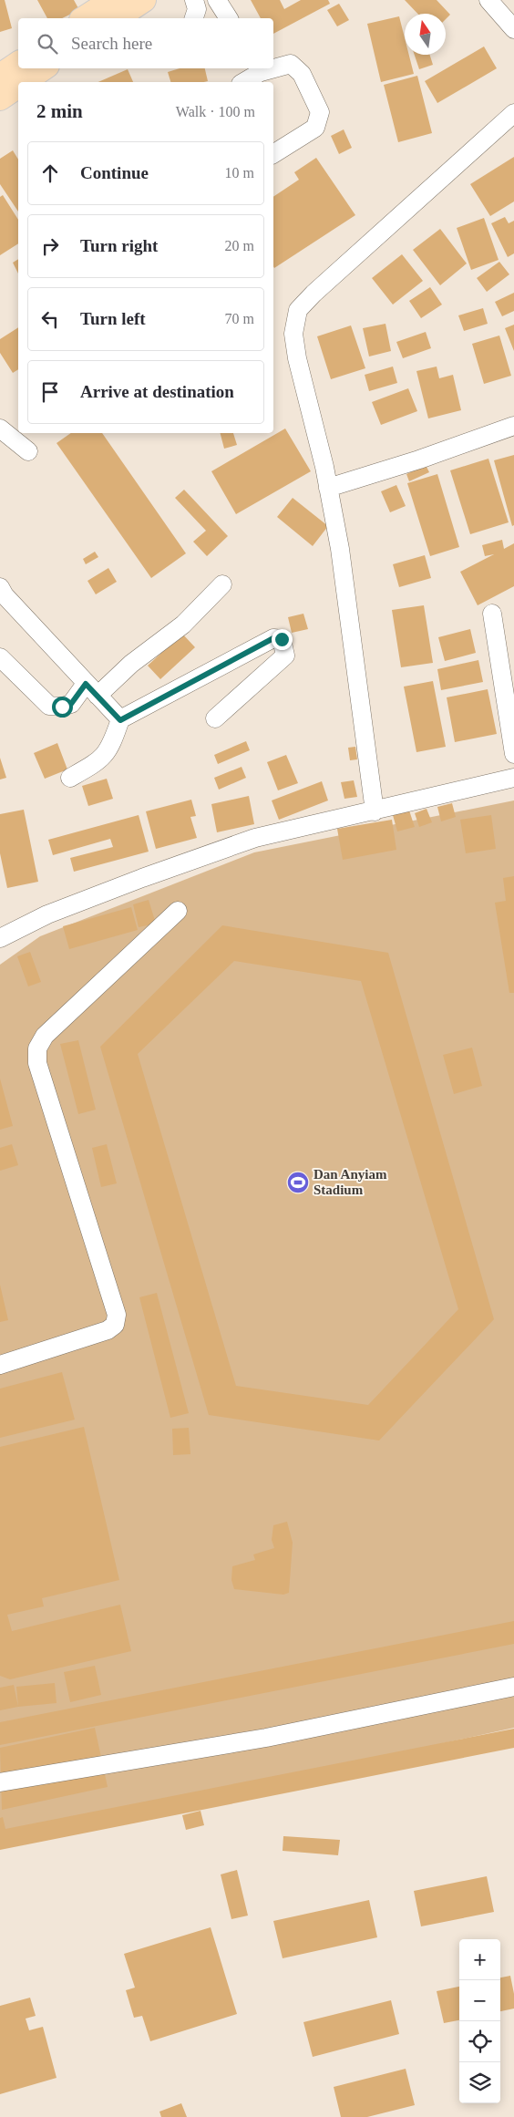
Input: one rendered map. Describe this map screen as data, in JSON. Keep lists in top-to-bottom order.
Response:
{
  "places": {
    "sports": ["Dan Anyiam Stadium"]
  },
  "north": "top",
  "page": {
    "search": "Search here",
    "heading": ["2 min", "Walk · 100 m"],
    "list": [
      ["Continue", "10 m"],
      ["Turn right", "20 m"],
      ["Turn left", "70 m"],
      "Arrive at destination"
    ],
    "map_buttons": ["+", "−"]
  }
}
